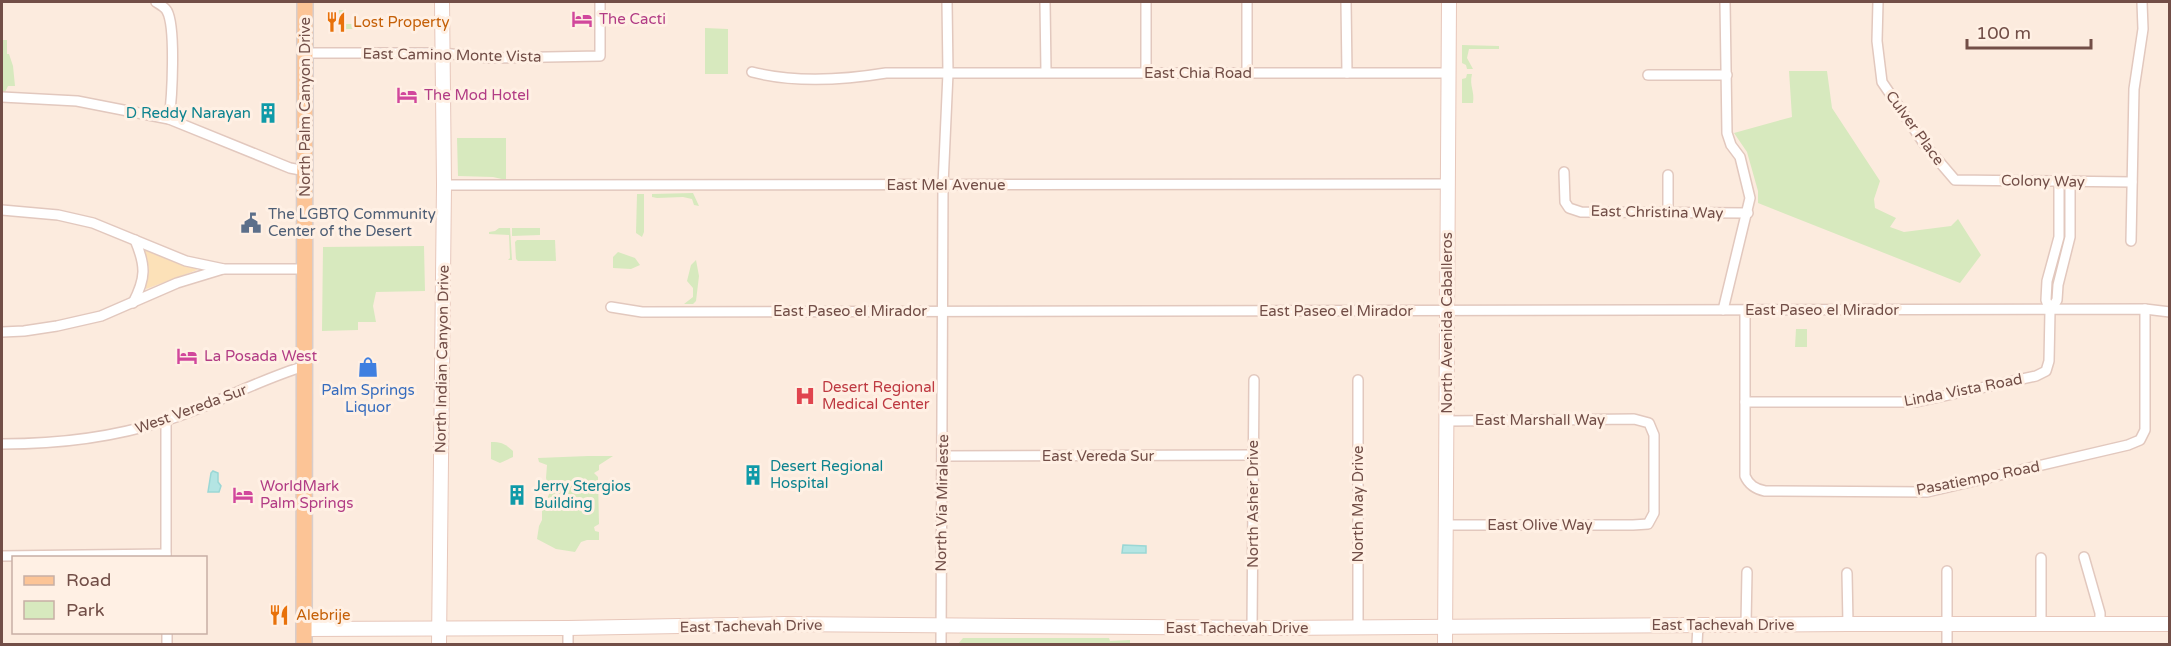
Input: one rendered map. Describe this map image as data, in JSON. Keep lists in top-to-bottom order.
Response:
{
  "streets": {
    "main road": ["North Palm Canyon Drive"],
    "street": [
      "East Camino Monte Vista",
      "East Chia Road",
      "Culver Place",
      "Colony Way",
      "East Mel Avenue",
      "East Christina Way",
      "East Paseo el Mirador",
      "North Avenida Caballeros",
      "North Indian Canyon Drive",
      "Linda Vista Road",
      "West Vereda Sur",
      "East Marshall Way",
      "East Vereda Sur",
      "Pasatiempo Road",
      "North Via Miraleste",
      "North Asher Drive",
      "North May Drive",
      "East Olive Way",
      "East Tachevah Drive"
    ]
  },
  "crossings": [
    ["East Camino Monte Vista", "North Palm Canyon Drive"],
    ["East Camino Monte Vista", "North Indian Canyon Drive"],
    ["East Chia Road", "North Avenida Caballeros"],
    ["East Chia Road", "North Via Miraleste"],
    ["North Palm Canyon Drive", "West Vereda Sur"],
    ["North Palm Canyon Drive", "East Tachevah Drive"],
    ["Culver Place", "Colony Way"],
    ["East Mel Avenue", "North Avenida Caballeros"],
    ["East Mel Avenue", "North Indian Canyon Drive"],
    ["East Mel Avenue", "North Via Miraleste"],
    ["East Paseo el Mirador", "North Avenida Caballeros"],
    ["East Paseo el Mirador", "Linda Vista Road"],
    ["East Paseo el Mirador", "Pasatiempo Road"],
    ["East Paseo el Mirador", "North Via Miraleste"],
    ["North Avenida Caballeros", "East Marshall Way"],
    ["North Avenida Caballeros", "East Olive Way"],
    ["North Avenida Caballeros", "East Tachevah Drive"],
    ["North Indian Canyon Drive", "East Tachevah Drive"],
    ["Linda Vista Road", "Pasatiempo Road"],
    ["East Marshall Way", "East Olive Way"],
    ["East Vereda Sur", "North Via Miraleste"],
    ["East Vereda Sur", "North Asher Drive"],
    ["North Via Miraleste", "East Tachevah Drive"],
    ["North Asher Drive", "East Tachevah Drive"],
    ["North May Drive", "East Tachevah Drive"]
  ],
  "places": {
    "hotel": [
      "The Cacti",
      "The Mod Hotel",
      "La Posada West",
      "WorldMark Palm Springs"
    ],
    "restaurant": ["Lost Property", "Alebrije"],
    "building": ["D Reddy Narayan", "Desert Regional Hospital", "Jerry Stergios Building"],
    "public building": ["The LGBTQ Community Center of the Desert"],
    "shop": ["Palm Springs Liquor"],
    "hospital": ["Desert Regional Medical Center"]
  },
  "legend": ["Road", "Park"],
  "scale_bar": "100 m"
}
